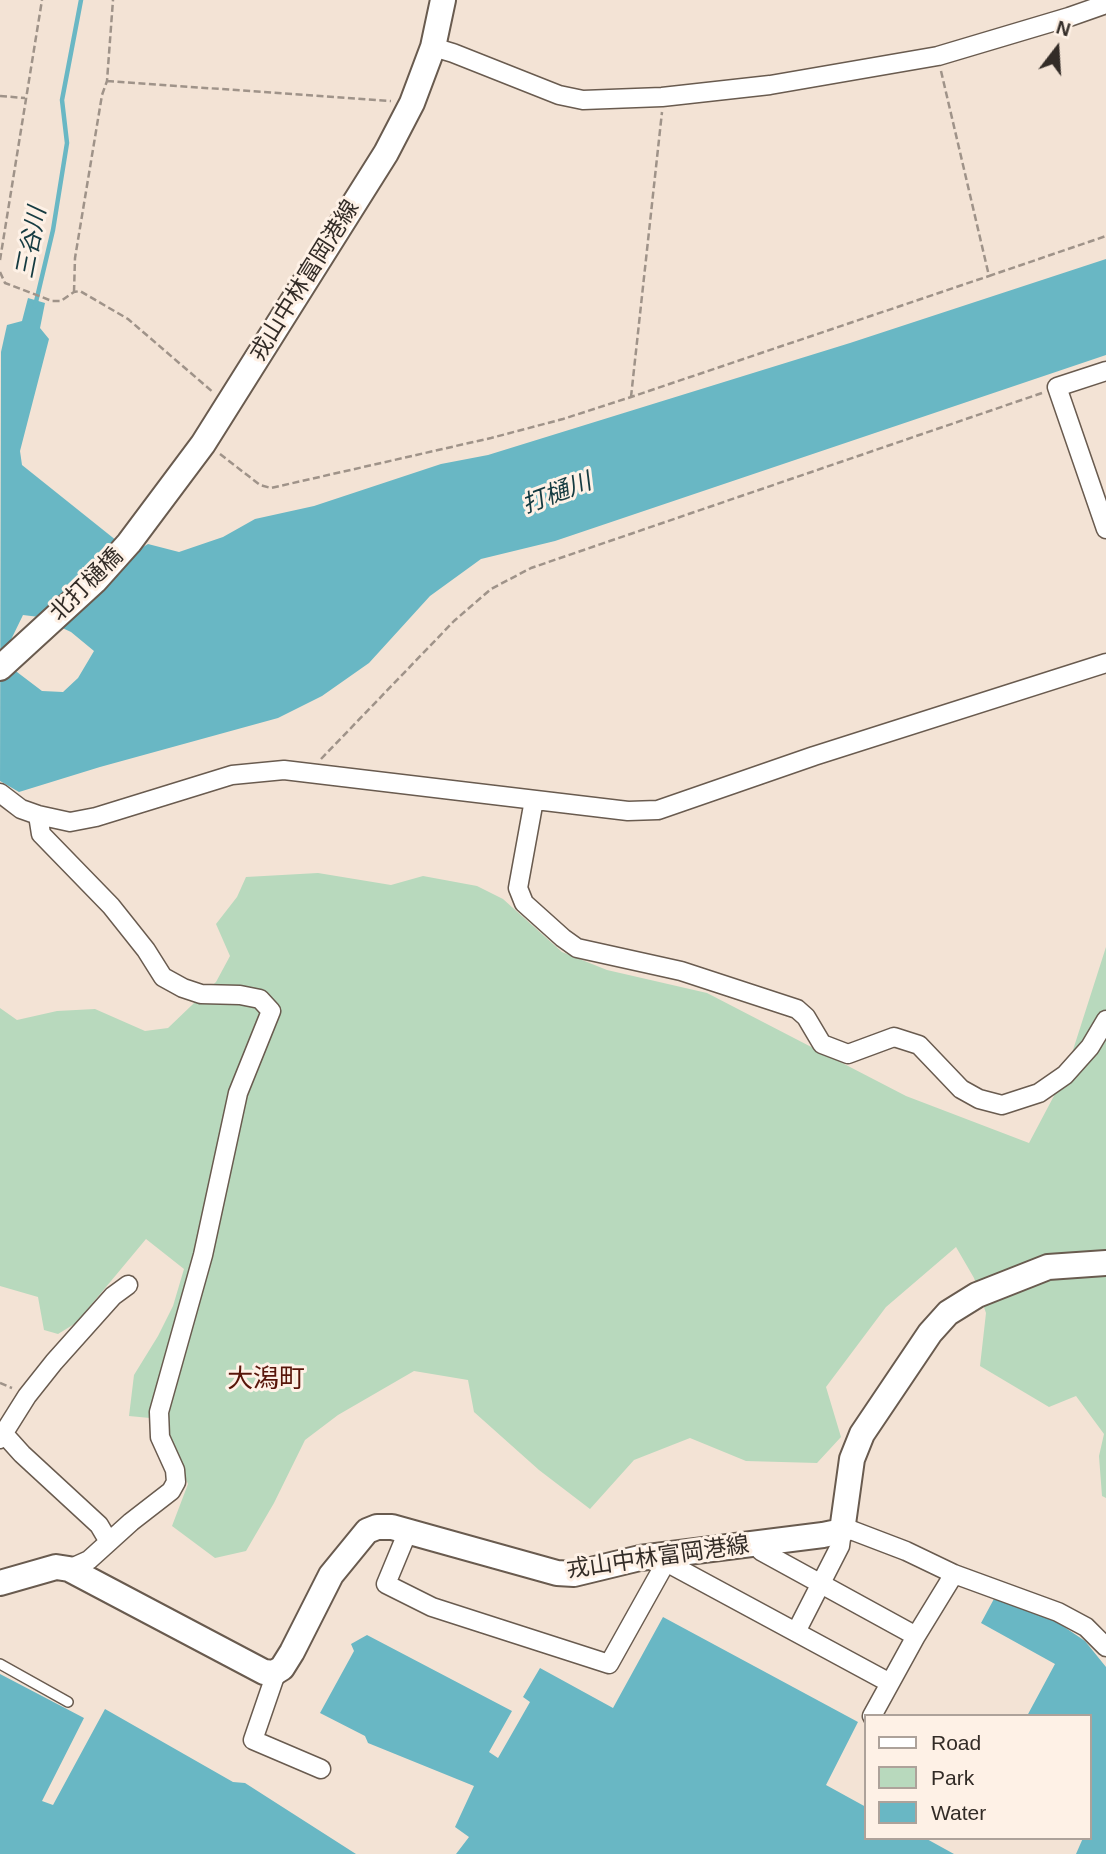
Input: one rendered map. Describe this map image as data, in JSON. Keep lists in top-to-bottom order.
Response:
{
  "streets": {
    "main road": ["戎山中林富岡港線", "北打樋橋"]
  },
  "crossings": [
    ["戎山中林富岡港線", "北打樋橋"]
  ],
  "districts": ["大潟町"],
  "water": ["三谷川", "打樋川"],
  "legend": ["Road", "Park", "Water"],
  "north": "top"
}
